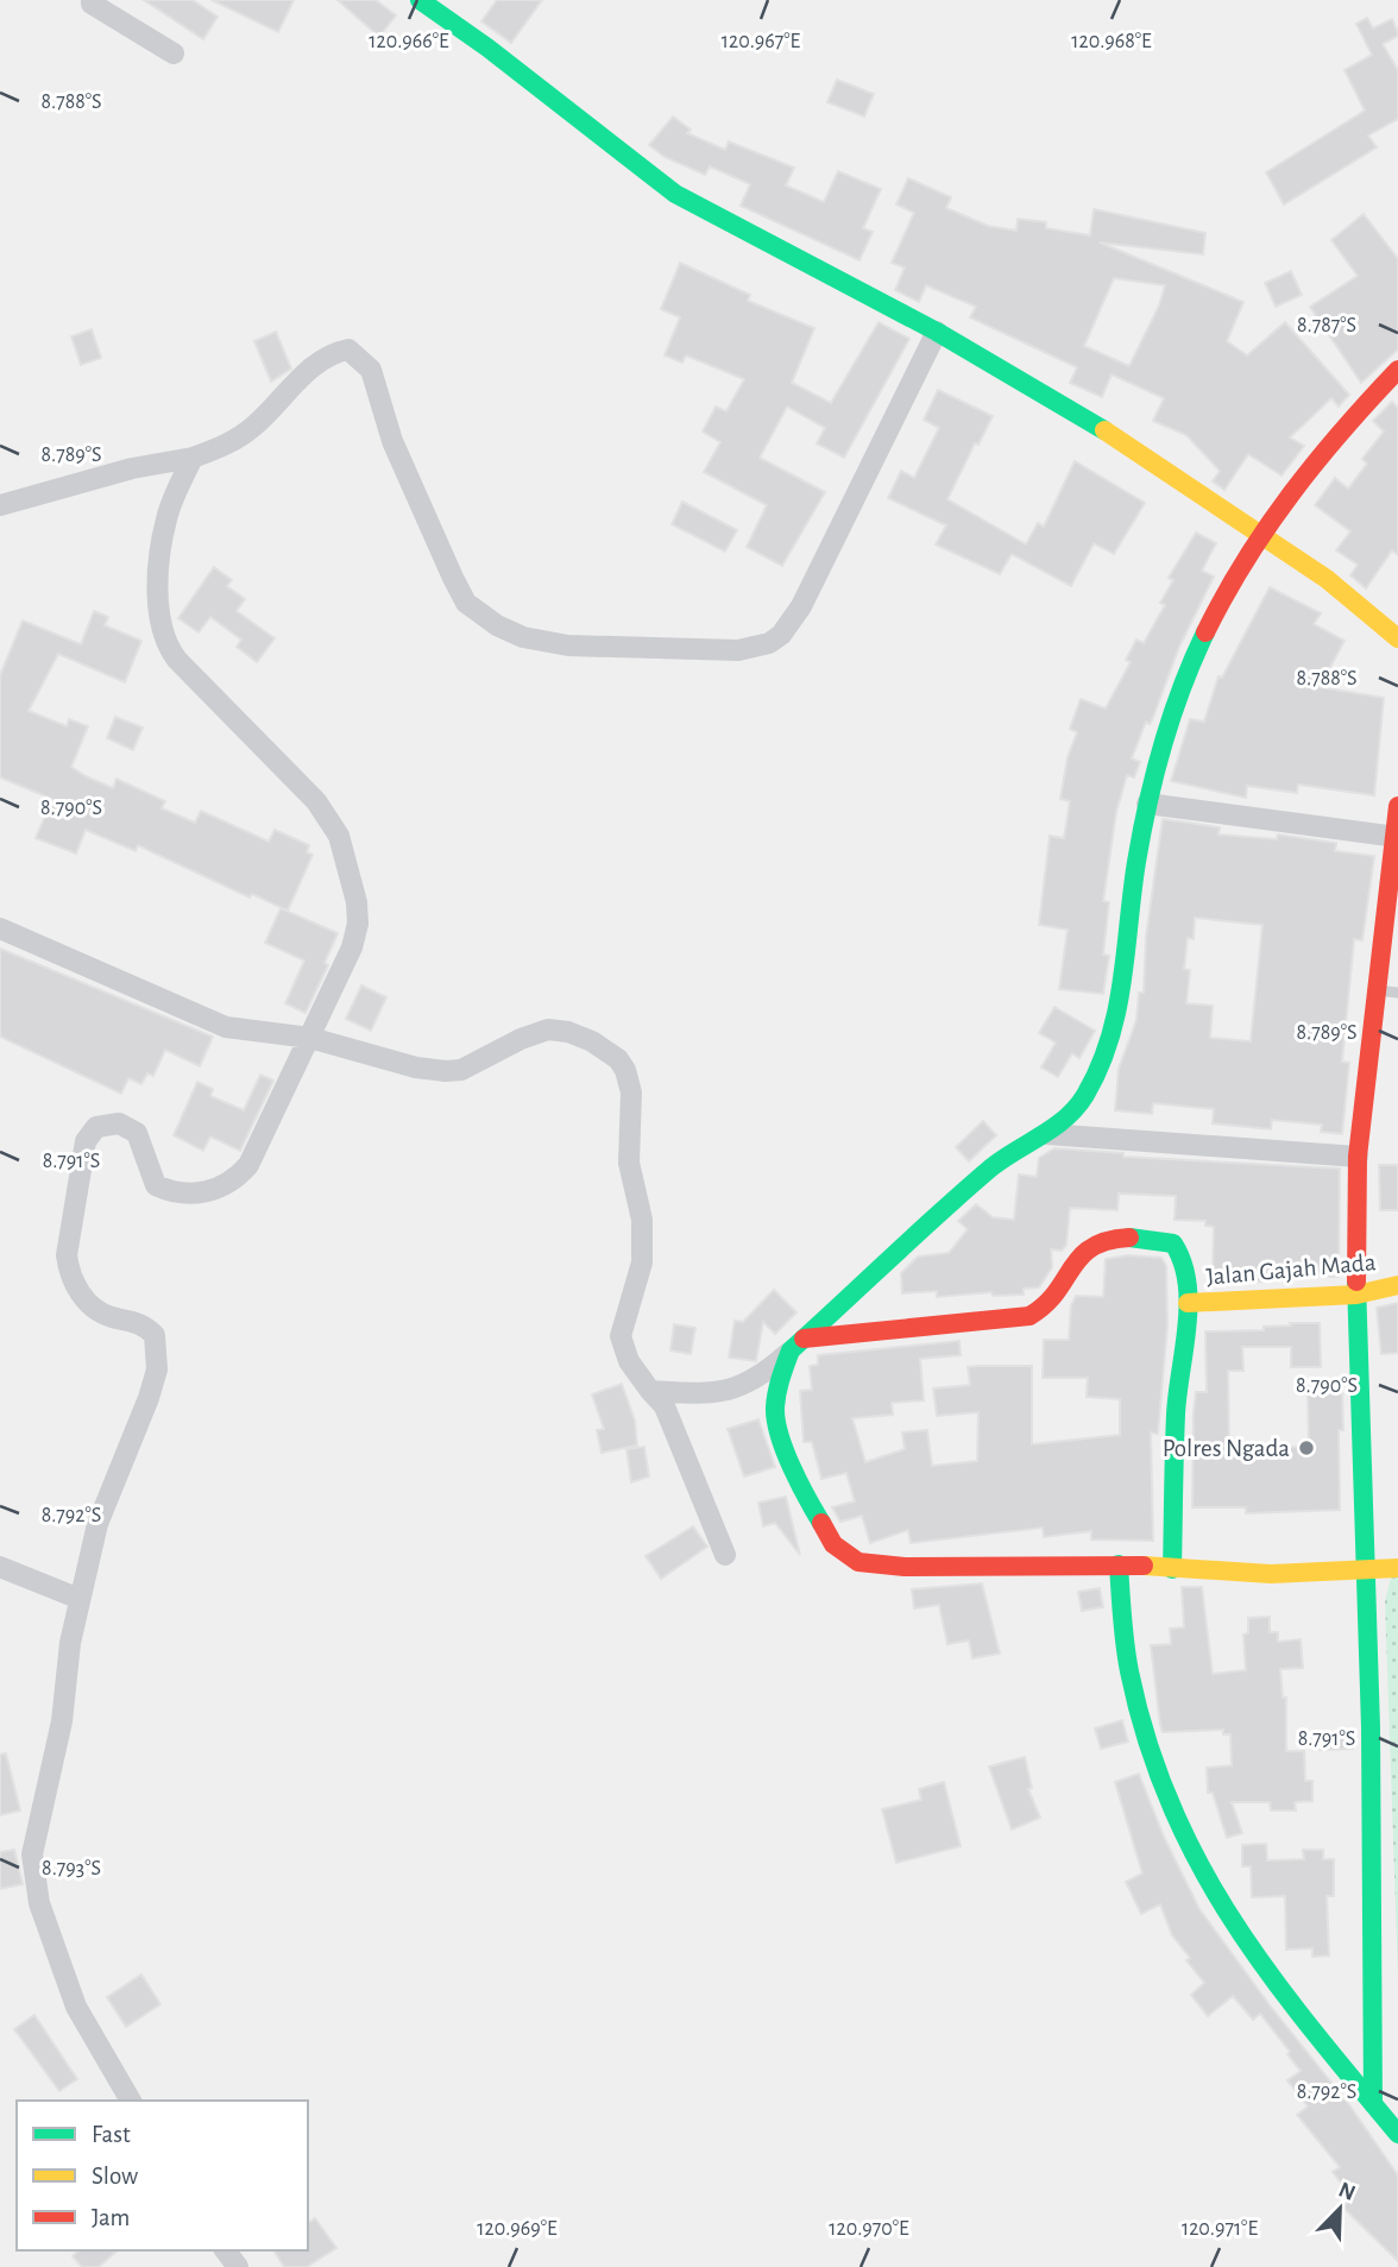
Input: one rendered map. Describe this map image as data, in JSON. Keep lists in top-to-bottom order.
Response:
{
  "streets": {
    "street": ["Jalan Gajah Mada"]
  },
  "places": ["Polres Ngada"],
  "legend": ["Fast", "Slow", "Jam"],
  "north": "top right",
  "coordinates": [
    "120.966°E",
    "120.967°E",
    "120.968°E",
    "8.788°S",
    "8.787°S",
    "8.789°S",
    "8.790°S",
    "8.791°S",
    "8.792°S",
    "8.793°S",
    "120.969°E",
    "120.970°E",
    "120.971°E"
  ]
}
